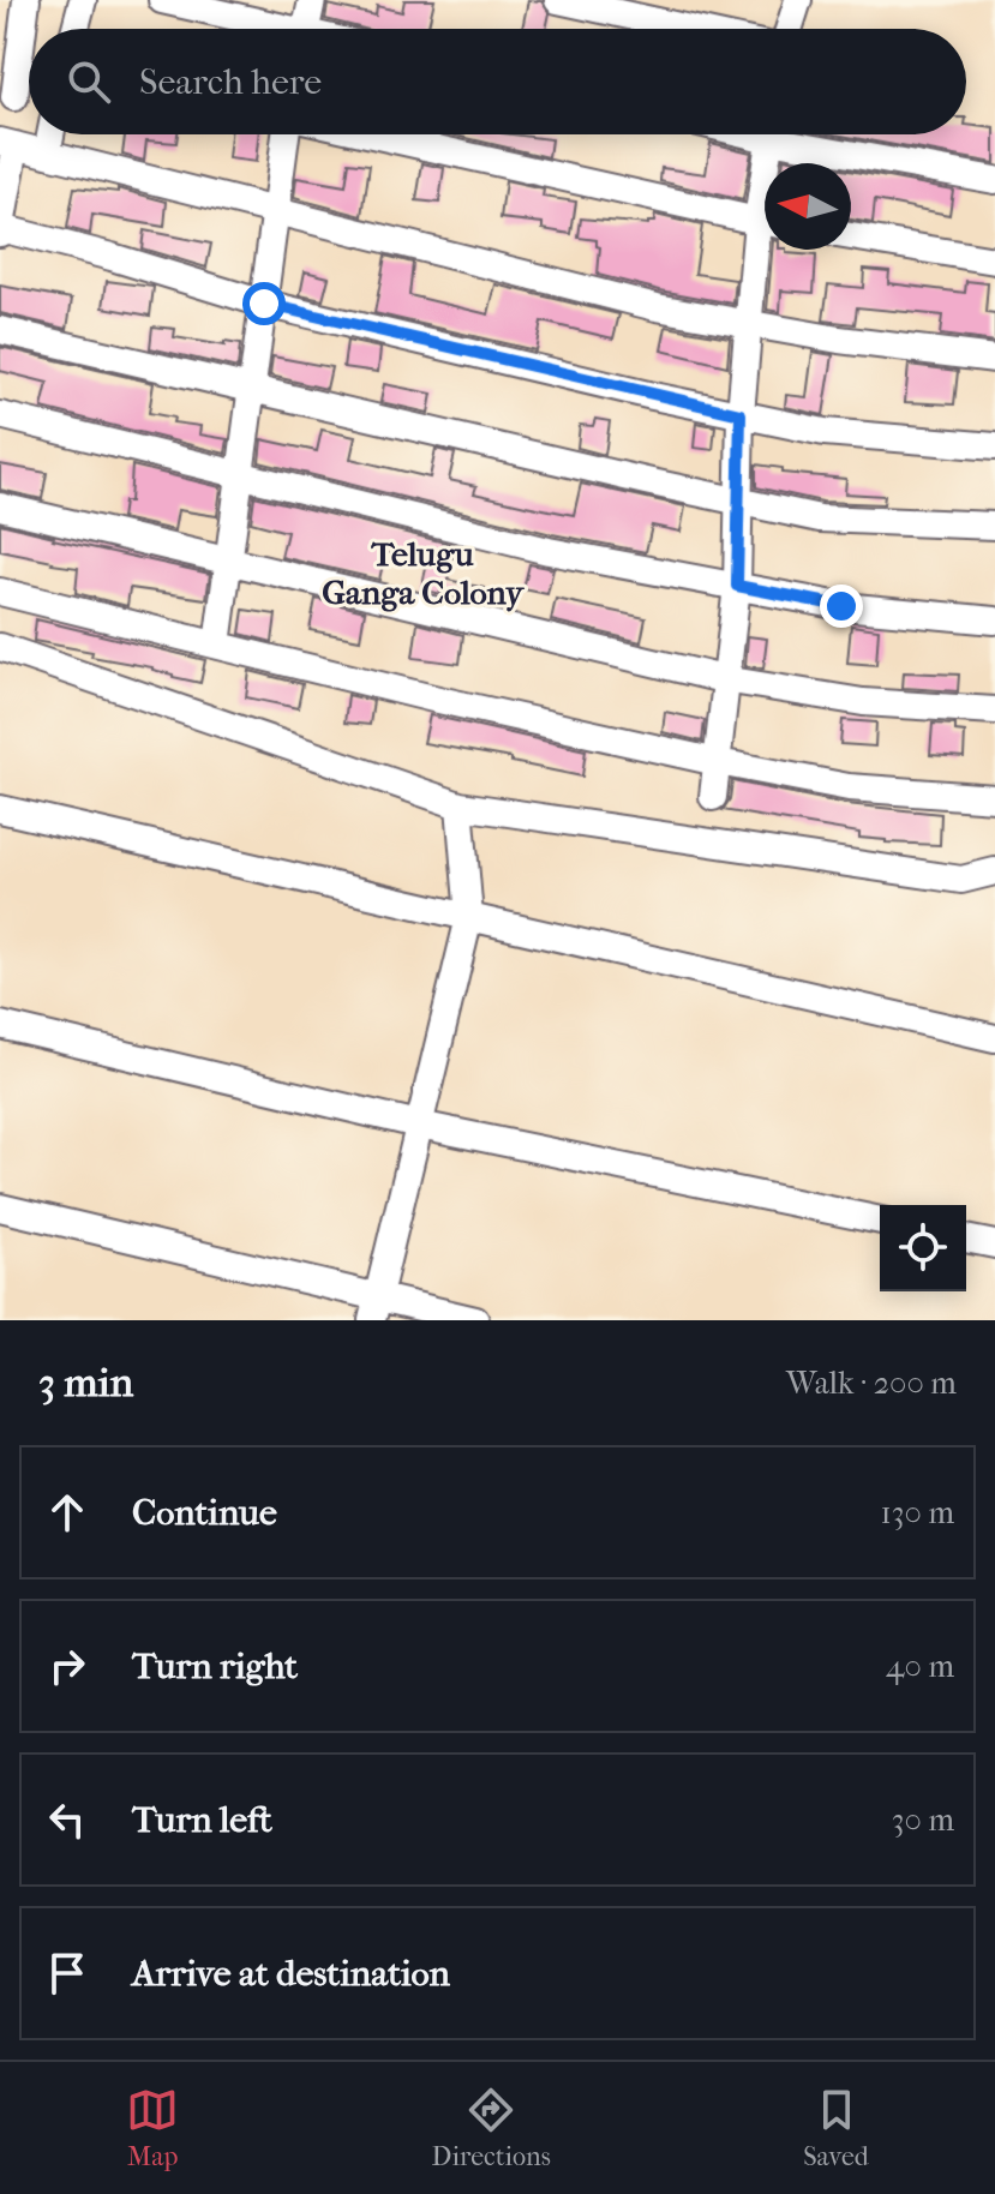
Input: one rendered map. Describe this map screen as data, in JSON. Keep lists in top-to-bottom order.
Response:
{
  "districts": ["Telugu Ganga Colony"],
  "north": "left",
  "page": {
    "search": "Search here",
    "heading": ["3 min", "Walk · 200 m"],
    "list": [
      ["Continue", "130 m"],
      ["Turn right", "40 m"],
      ["Turn left", "30 m"],
      "Arrive at destination"
    ],
    "nav": ["Map", "Directions", "Saved"]
  }
}
